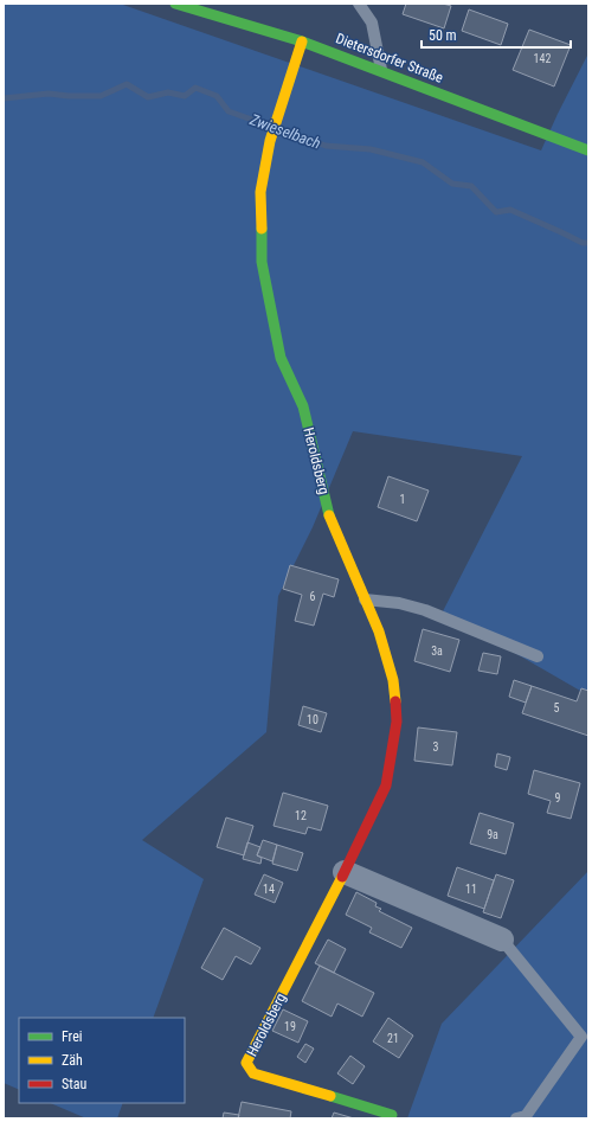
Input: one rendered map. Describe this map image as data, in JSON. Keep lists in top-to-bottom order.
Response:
{
  "streets": {
    "street": ["Dietersdorfer Straße", "Heroldsberg"]
  },
  "crossings": [
    ["Dietersdorfer Straße", "Heroldsberg"]
  ],
  "water": ["Zwieselbach"],
  "house_numbers": [
    "142",
    "1",
    "6",
    "3a",
    "5",
    "10",
    "3",
    "9",
    "12",
    "9a",
    "14",
    "11",
    "19",
    "21"
  ],
  "legend": ["Frei", "Zäh", "Stau"],
  "scale_bar": "50 m"
}
